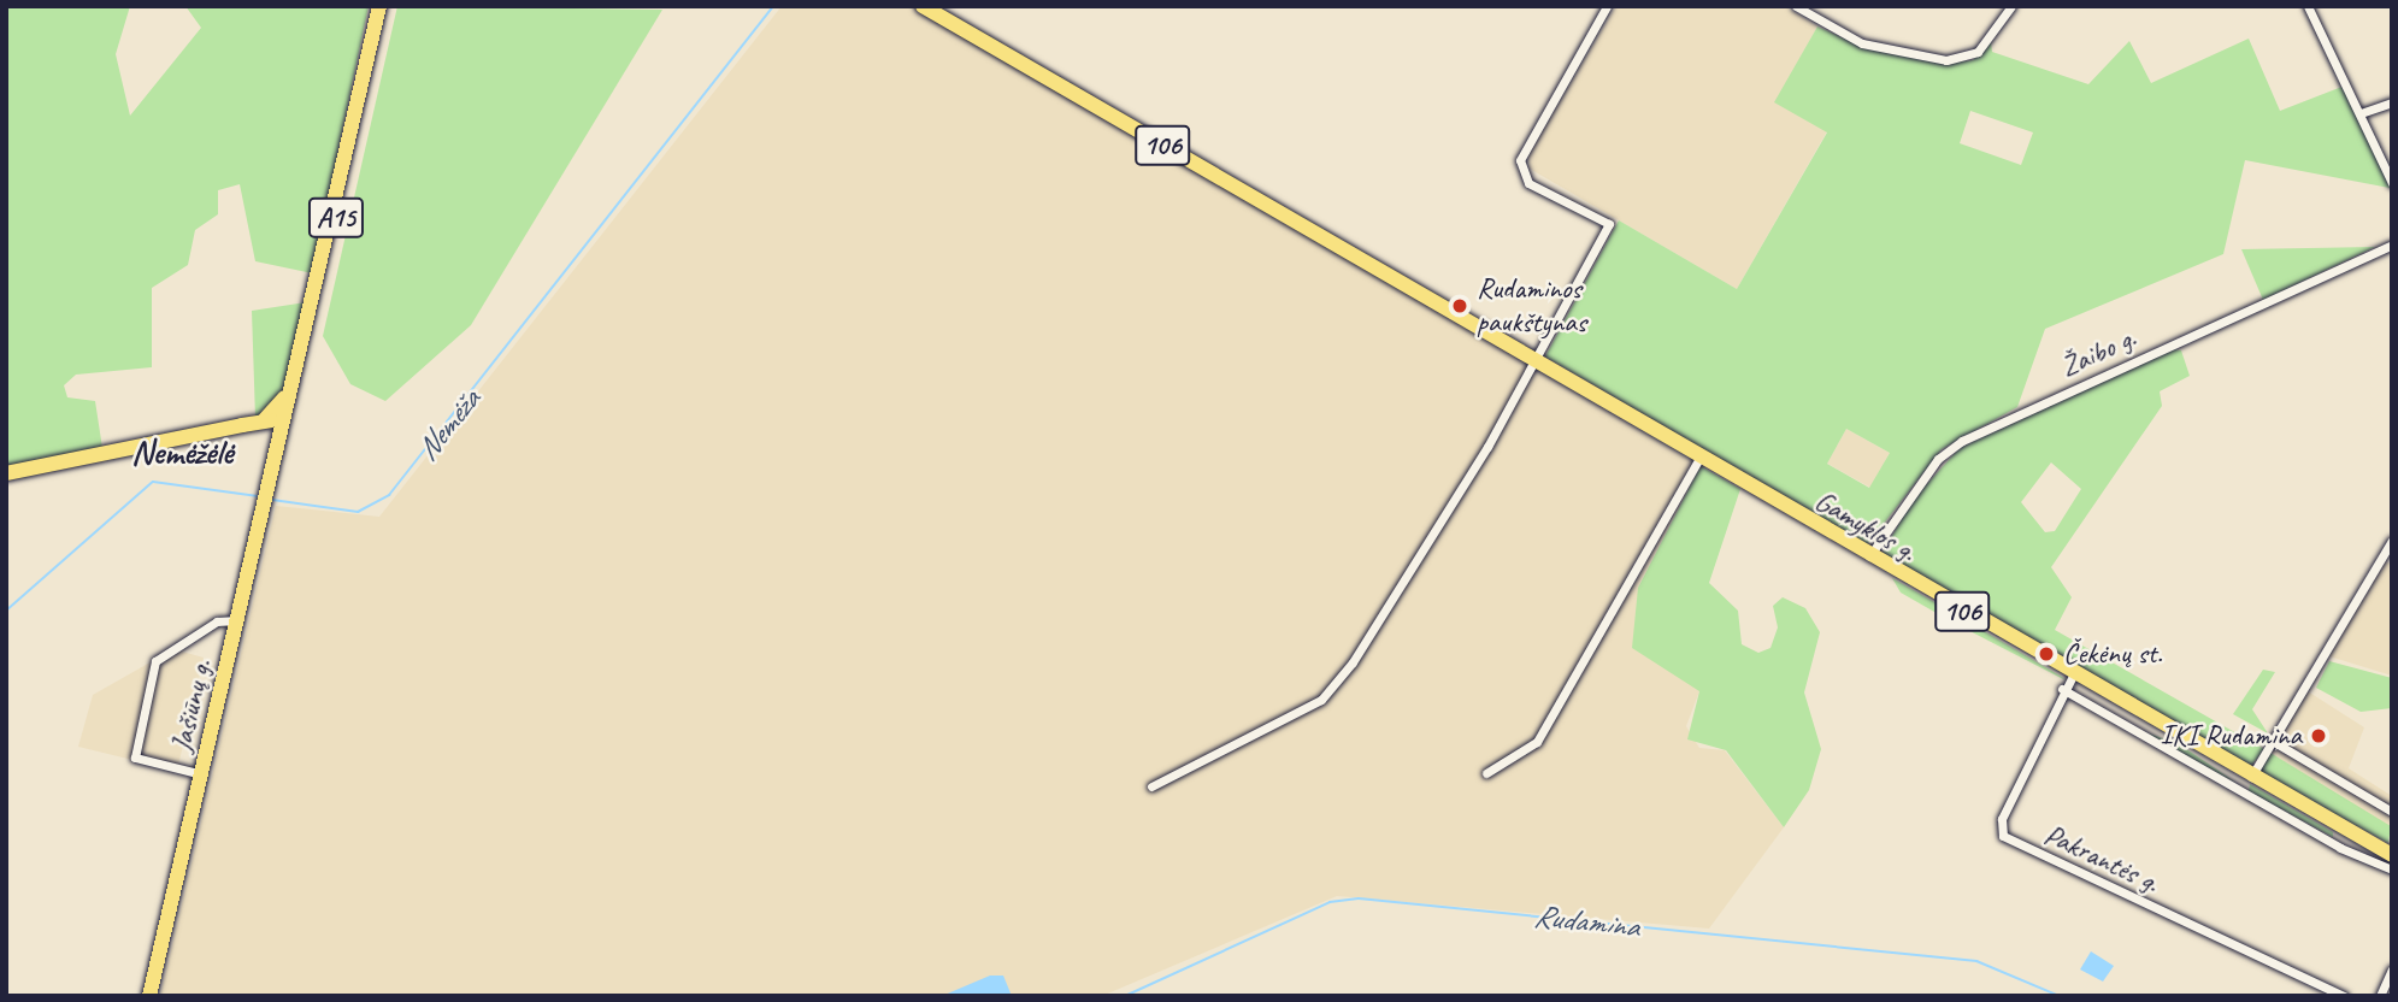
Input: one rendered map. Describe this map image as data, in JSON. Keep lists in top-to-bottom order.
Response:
{
  "streets": {
    "main road": [
      "106",
      "A15",
      "Gamyklos g.",
      "Jašiūnų g."
    ],
    "street": ["Žaibo g.", "Pakrantės g."]
  },
  "crossings": [
    ["106", "Gamyklos g."],
    ["Žaibo g.", "Gamyklos g."],
    ["Gamyklos g.", "Pakrantės g."]
  ],
  "districts": ["Nemėžėlė"],
  "water": ["Nemėža", "Rudamina"],
  "places": ["Rudaminos paukštynas", "Čekėnų st.", "IKI Rudamina"]
}
